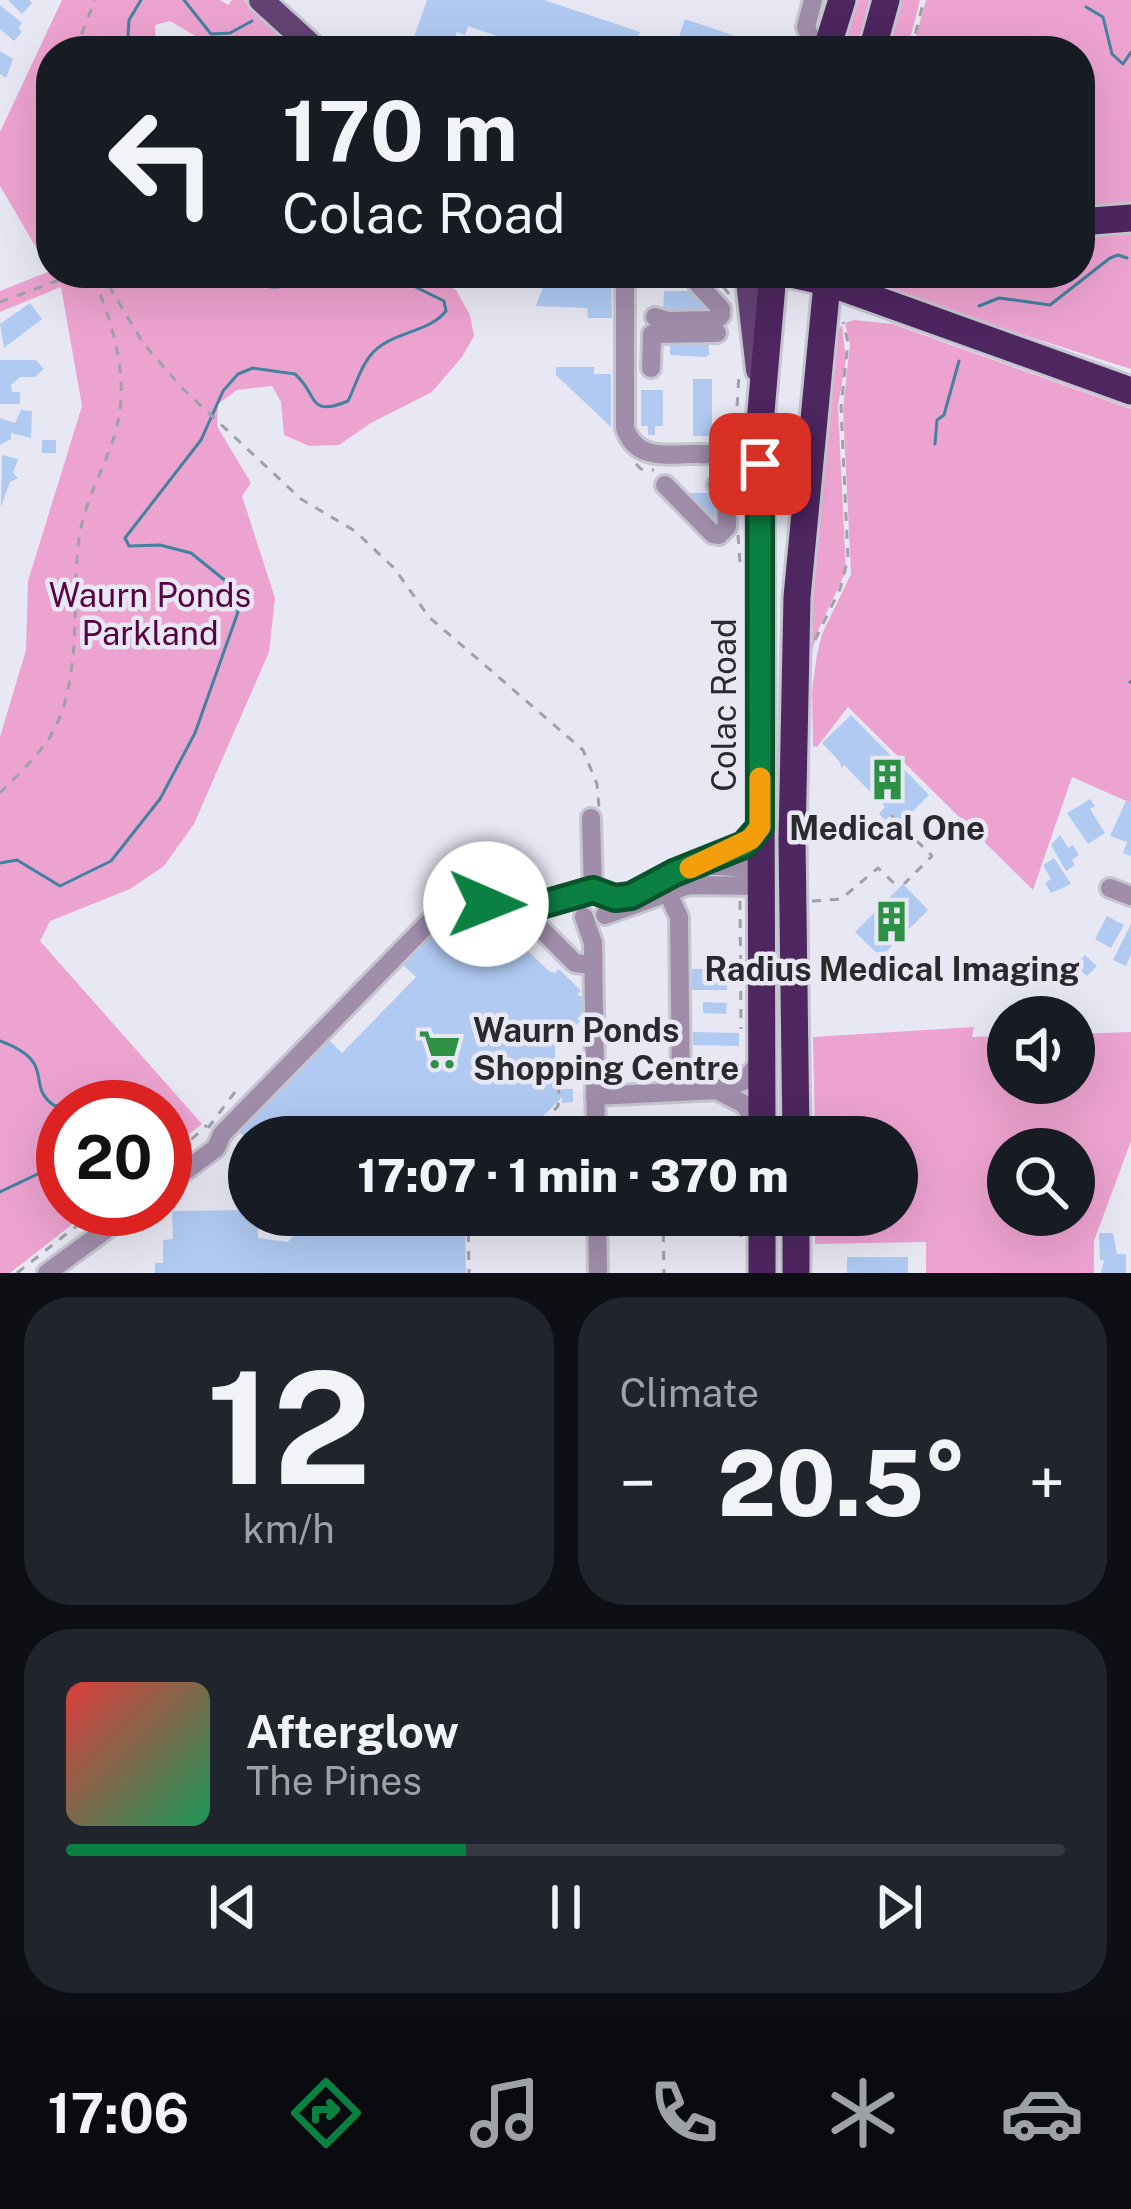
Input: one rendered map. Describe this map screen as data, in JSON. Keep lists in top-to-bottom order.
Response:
{
  "streets": {
    "highway": ["Colac Road"]
  },
  "parks": ["Waurn Ponds Parkland"],
  "places": {
    "building": ["Medical One", "Radius Medical Imaging"],
    "supermarket": ["Waurn Ponds Shopping Centre"]
  },
  "page": {
    "turn": ["170 m", "Colac Road"],
    "limit": "20",
    "trip": "17:07 · 1 min · 370 m",
    "tile": [
      ["12", "km/h"],
      "Climate"
    ],
    "heat": ["−", "20.5°", "+"],
    "song": ["Afterglow", "The Pines"],
    "tabs": "17:06"
  }
}
